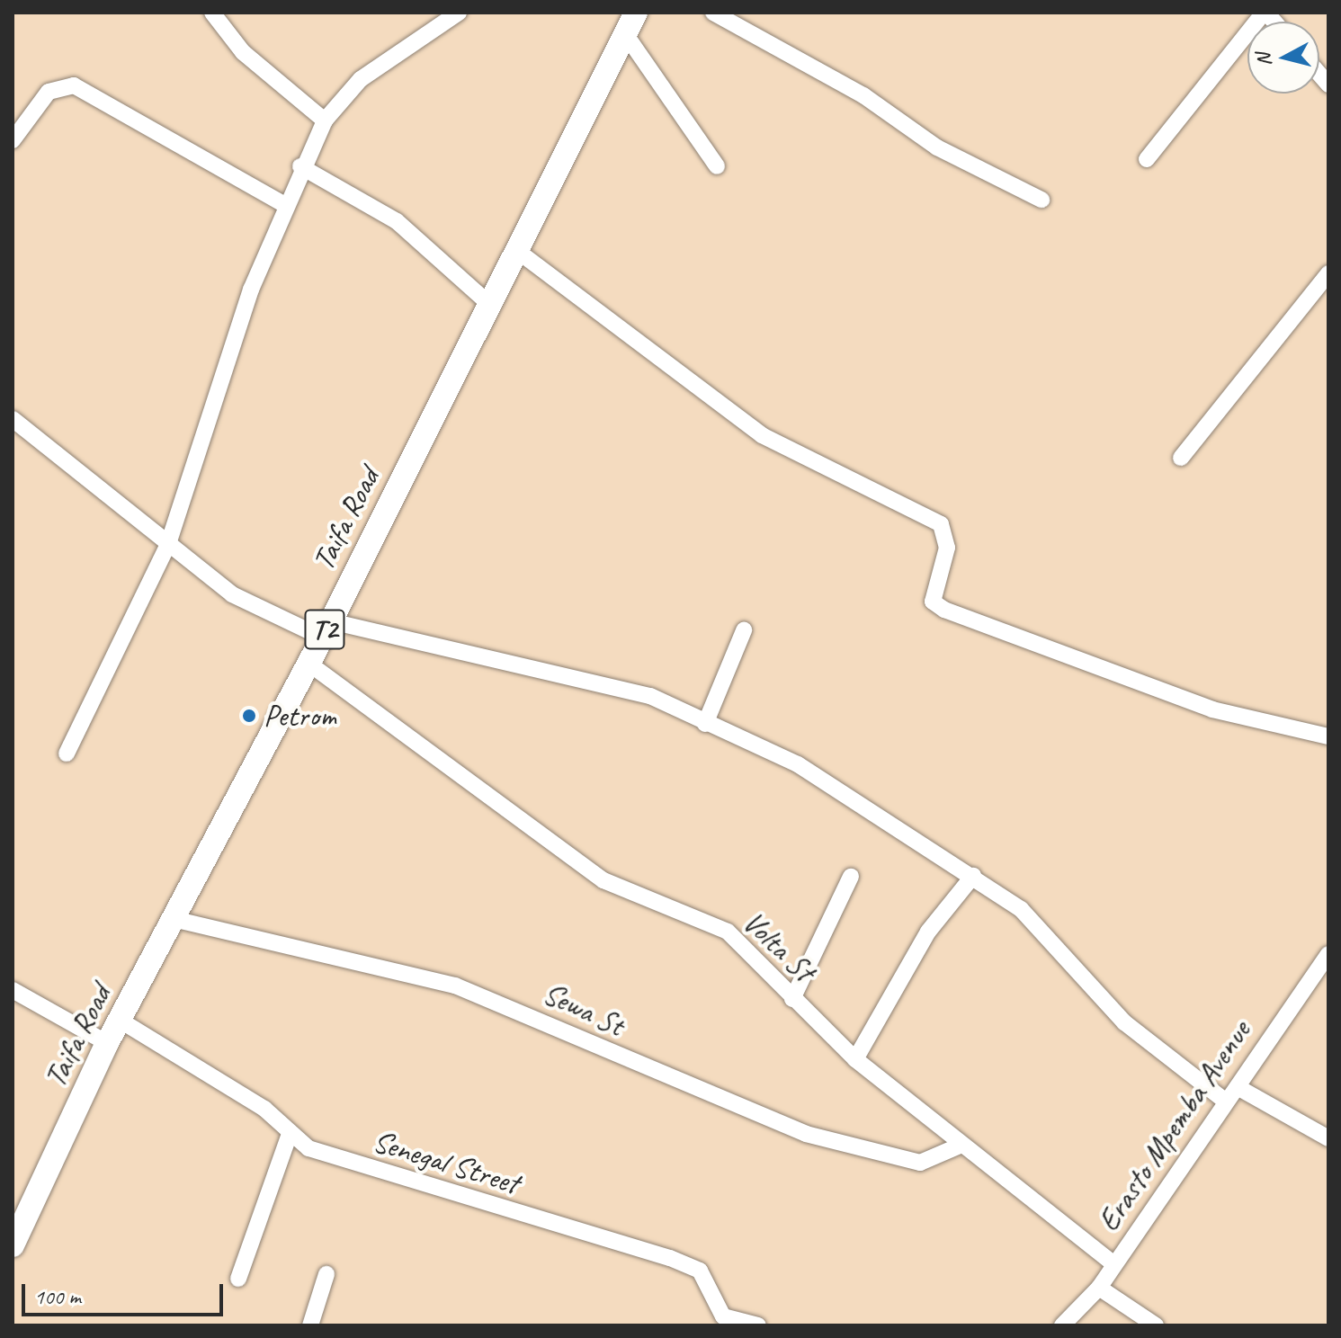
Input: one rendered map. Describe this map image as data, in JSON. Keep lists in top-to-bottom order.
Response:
{
  "streets": {
    "highway": ["Taifa Road", "T2"],
    "street": [
      "Volta St",
      "Sewa St",
      "Erasto Mpemba Avenue",
      "Senegal Street"
    ]
  },
  "crossings": [
    ["Taifa Road", "Volta St"],
    ["Taifa Road", "Sewa St"],
    ["Taifa Road", "Senegal Street"],
    ["Volta St", "Sewa St"],
    ["Volta St", "Erasto Mpemba Avenue"]
  ],
  "places": ["Petrom"],
  "scale_bar": "100 m",
  "north": "left"
}
